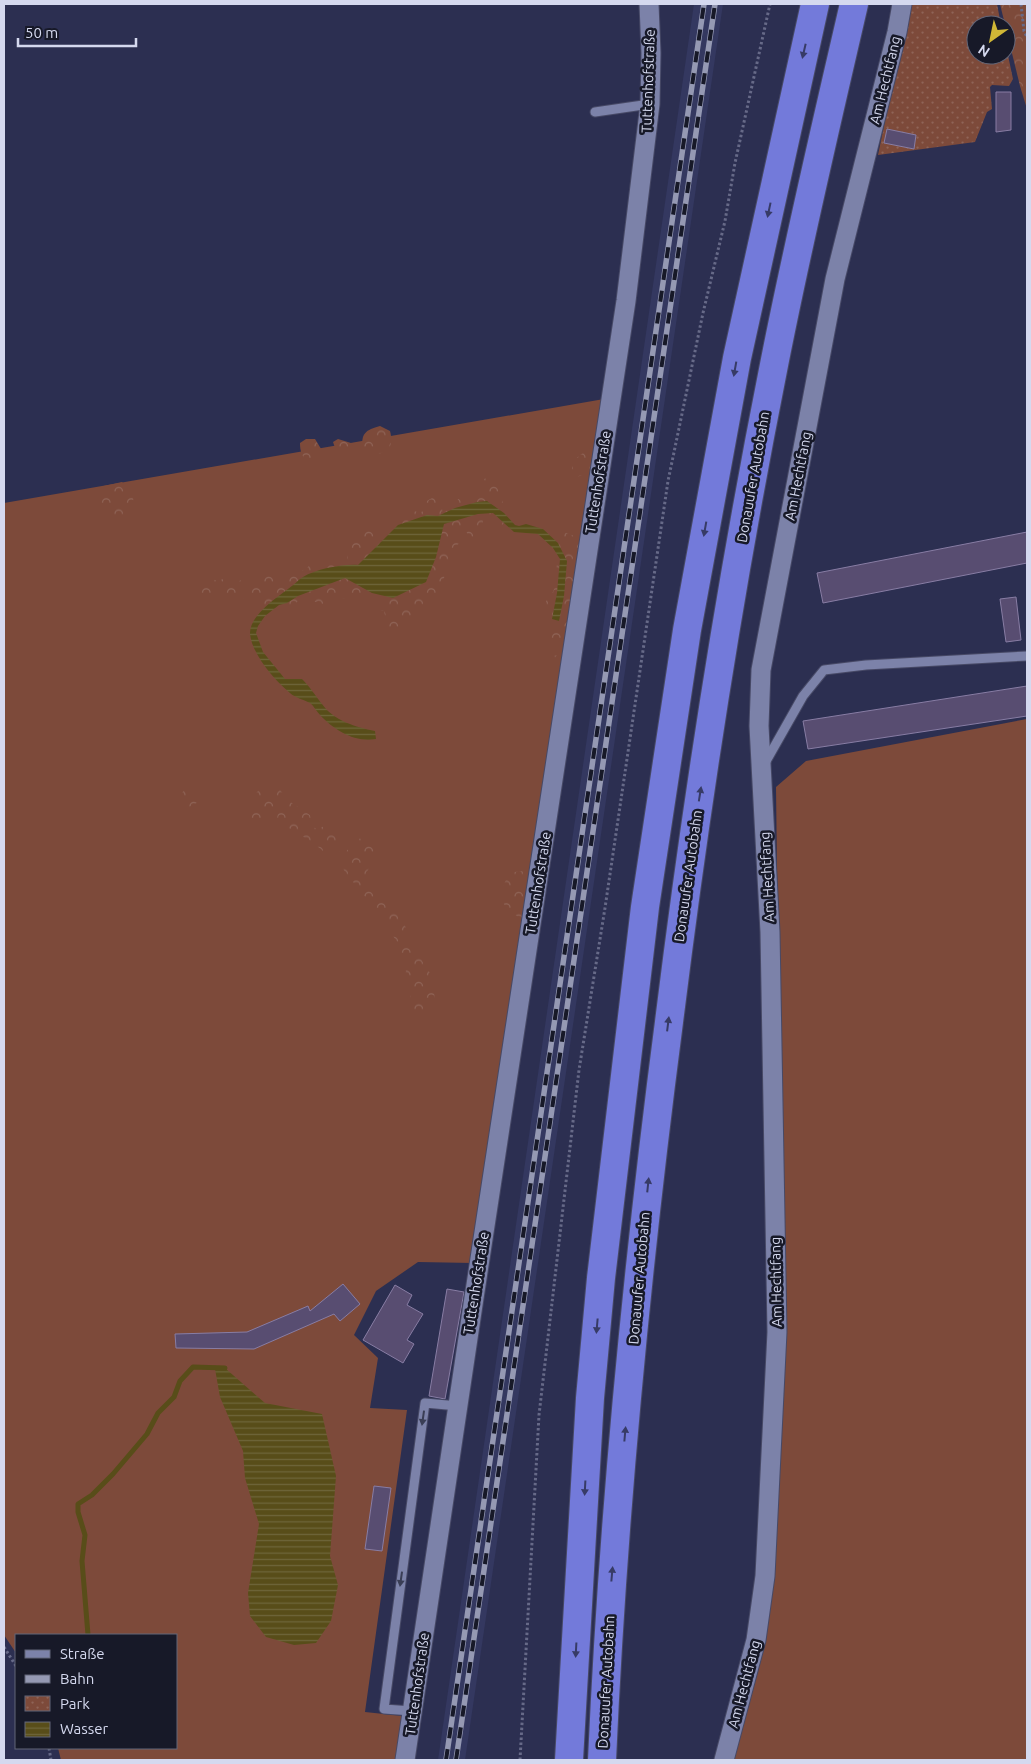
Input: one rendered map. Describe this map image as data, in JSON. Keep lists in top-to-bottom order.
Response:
{
  "streets": {
    "highway": ["Donauufer Autobahn"],
    "street": ["Am Hechtfang", "Tuttenhofstraße"]
  },
  "legend": [
    "Straße",
    "Bahn",
    "Park",
    "Wasser"
  ],
  "scale_bar": "50 m",
  "north": "bottom left"
}
